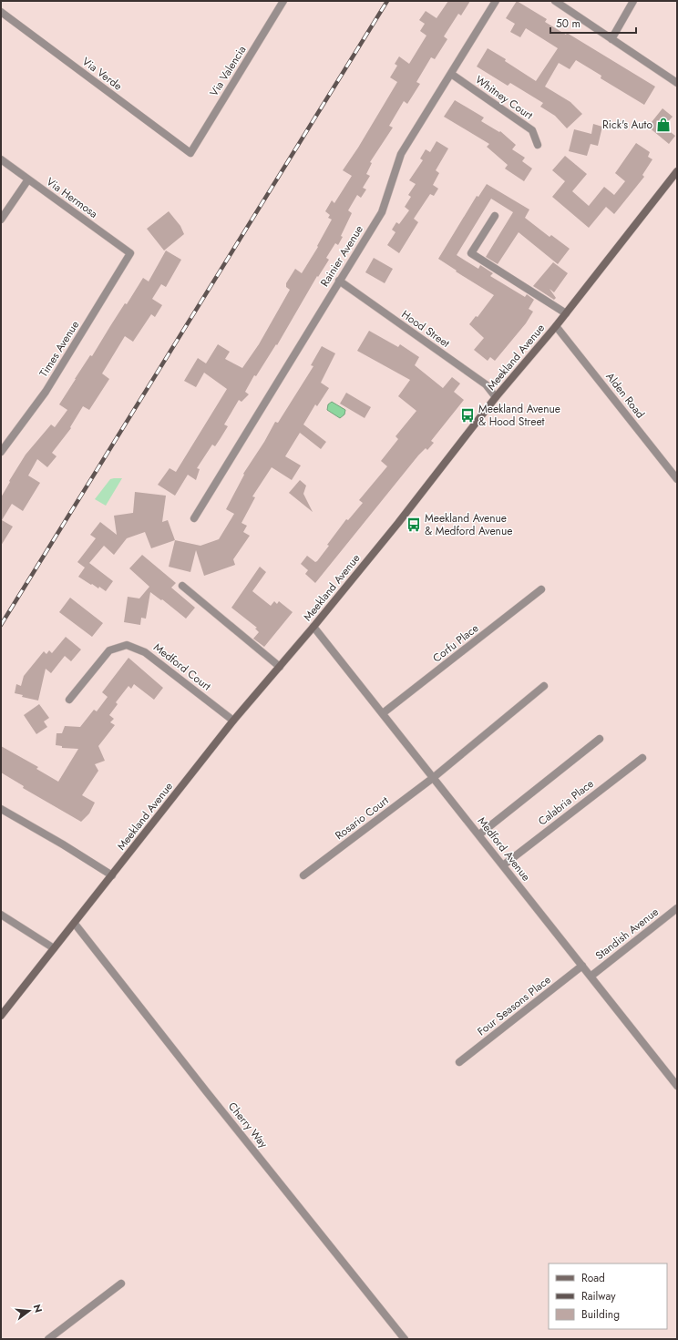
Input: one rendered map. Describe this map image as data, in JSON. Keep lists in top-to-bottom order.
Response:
{
  "streets": {
    "main road": ["Meekland Avenue"],
    "street": [
      "Via Valencia",
      "Via Verde",
      "Whitney Court",
      "Via Hermosa",
      "Rainier Avenue",
      "Hood Street",
      "Times Avenue",
      "Alden Road",
      "Corfu Place",
      "Medford Court",
      "Calabria Place",
      "Rosario Court",
      "Medford Avenue",
      "Standish Avenue",
      "Four Seasons Place",
      "Cherry Way"
    ]
  },
  "crossings": [
    ["Via Valencia", "Via Verde"],
    ["Whitney Court", "Rainier Avenue"],
    ["Via Hermosa", "Times Avenue"],
    ["Rainier Avenue", "Hood Street"],
    ["Hood Street", "Meekland Avenue"],
    ["Meekland Avenue", "Alden Road"],
    ["Meekland Avenue", "Medford Court"],
    ["Meekland Avenue", "Medford Avenue"],
    ["Meekland Avenue", "Cherry Way"],
    ["Corfu Place", "Medford Avenue"],
    ["Calabria Place", "Medford Avenue"],
    ["Rosario Court", "Medford Avenue"],
    ["Medford Avenue", "Standish Avenue"],
    ["Medford Avenue", "Four Seasons Place"]
  ],
  "places": {
    "shop": ["Rick's Auto"],
    "bus stop": ["Meekland Avenue & Hood Street", "Meekland Avenue & Medford Avenue"]
  },
  "legend": ["Road", "Railway", "Building"],
  "scale_bar": "50 m",
  "north": "right"
}
